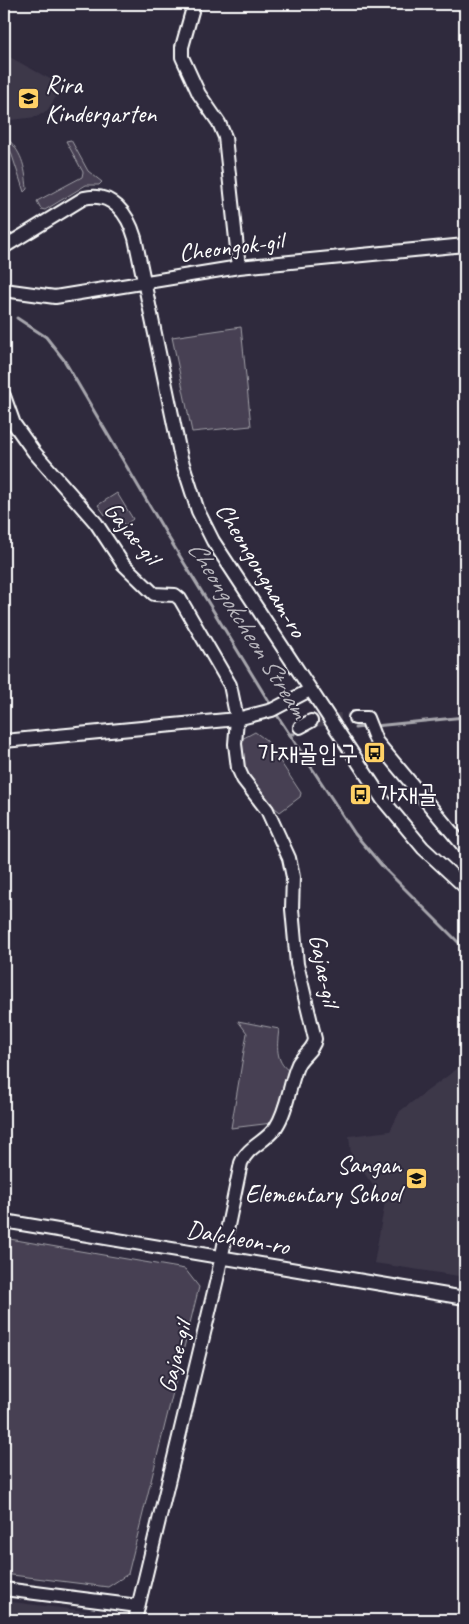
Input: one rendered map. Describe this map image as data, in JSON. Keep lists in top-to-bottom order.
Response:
{
  "streets": {
    "street": [
      "Cheongok-gil",
      "Gajae-gil",
      "Cheongongnam-ro",
      "Dalcheon-ro"
    ]
  },
  "crossings": [
    ["Cheongok-gil", "Cheongongnam-ro"],
    ["Gajae-gil", "Dalcheon-ro"]
  ],
  "water": ["Cheongokcheon Stream"],
  "places": {
    "school or university": ["Rira Kindergarten", "Sangan Elementary School"],
    "bus stop": ["가재골입구", "가재골"]
  }
}
